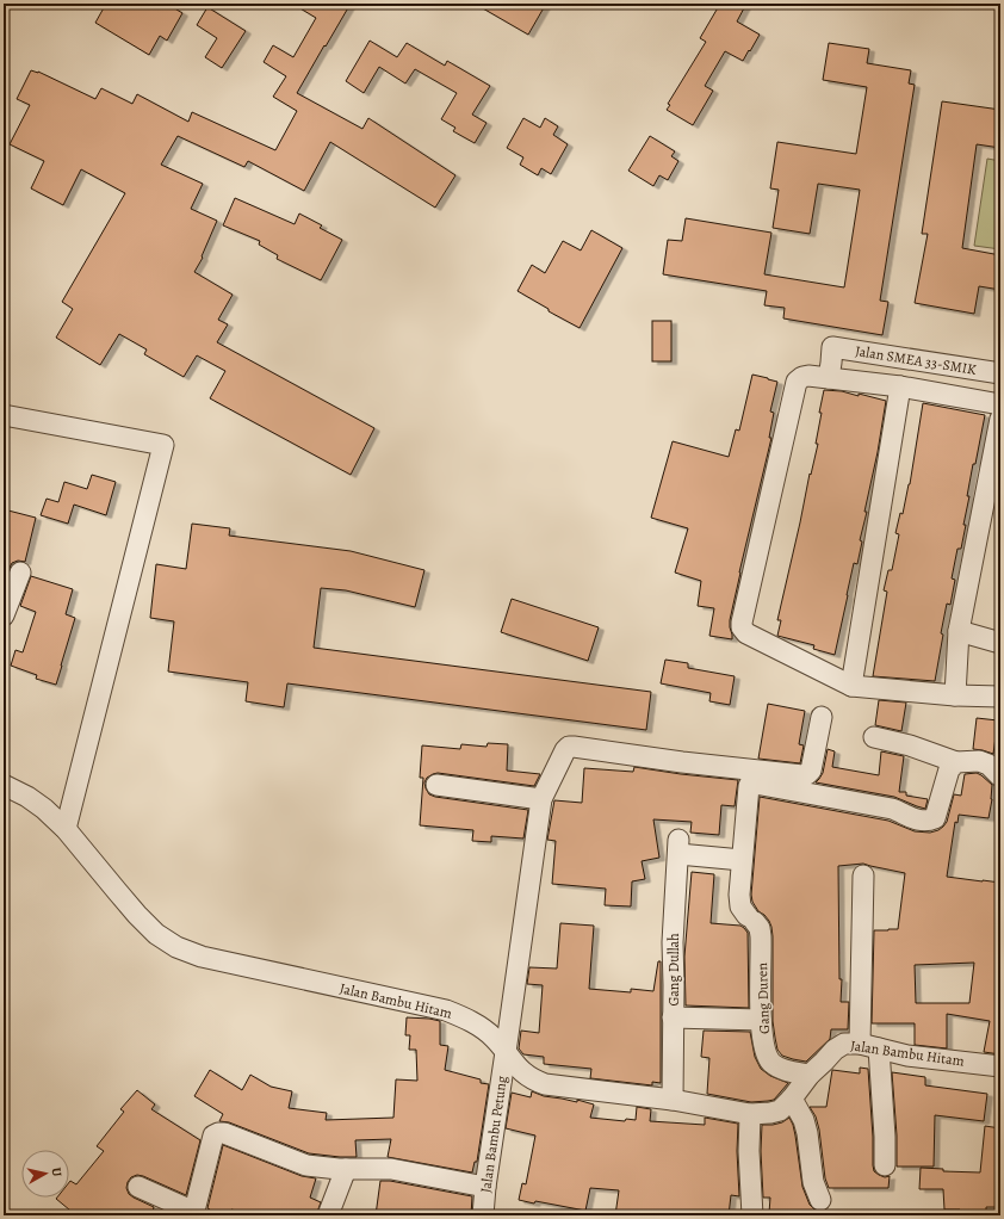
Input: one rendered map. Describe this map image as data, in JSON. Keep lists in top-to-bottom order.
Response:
{
  "streets": {
    "street": [
      "Jalan SMEA 33-SMIK",
      "Gang Dullah",
      "Gang Duren",
      "Jalan Bambu Hitam",
      "Jalan Bambu Petung"
    ]
  },
  "crossings": [
    ["Gang Dullah", "Gang Duren"],
    ["Gang Dullah", "Jalan Bambu Hitam"],
    ["Gang Duren", "Jalan Bambu Hitam"],
    ["Gang Duren", "Jalan Bambu Petung"],
    ["Jalan Bambu Hitam", "Jalan Bambu Petung"]
  ],
  "north": "right"
}
